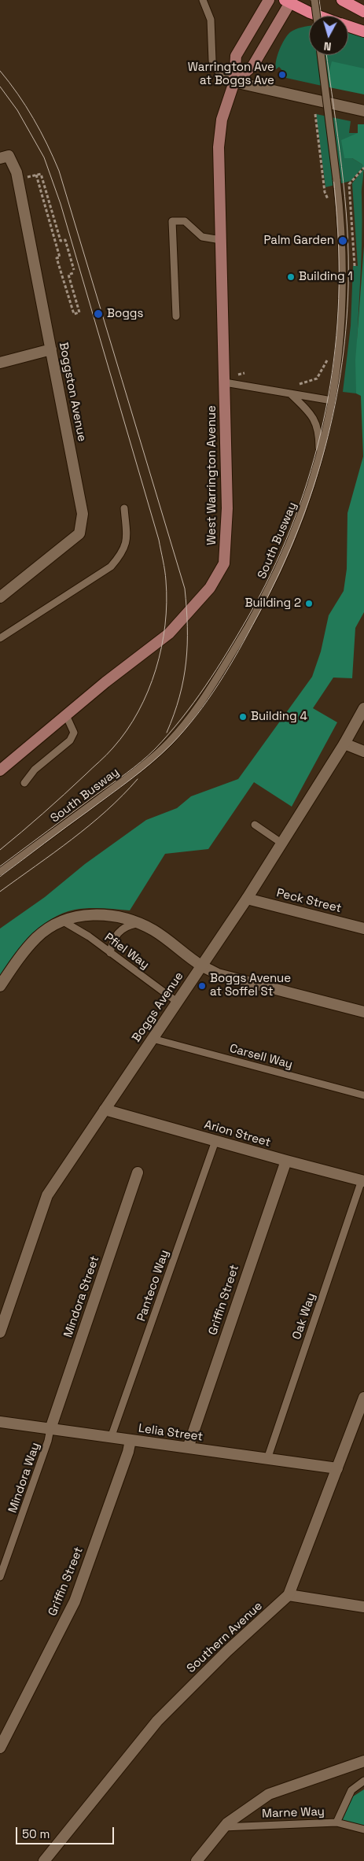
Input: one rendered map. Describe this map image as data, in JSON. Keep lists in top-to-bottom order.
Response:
{
  "streets": {
    "main road": ["West Warrington Avenue"],
    "street": [
      "Boggston Avenue",
      "Peck Street",
      "Boggs Avenue",
      "Arion Street",
      "Mindora Street",
      "Griffin Street",
      "Lelia Street",
      "Southern Avenue"
    ],
    "lane": [
      "South Busway",
      "Pfiel Way",
      "Carsell Way",
      "Panteco Way",
      "Oak Way",
      "Mindora Way",
      "Marne Way"
    ]
  },
  "crossings": [
    ["Peck Street", "Boggs Avenue"],
    ["Pfiel Way", "Boggs Avenue"],
    ["Boggs Avenue", "Carsell Way"],
    ["Boggs Avenue", "Arion Street"],
    ["Arion Street", "Panteco Way"],
    ["Arion Street", "Griffin Street"],
    ["Arion Street", "Oak Way"],
    ["Panteco Way", "Lelia Street"],
    ["Mindora Street", "Lelia Street"],
    ["Mindora Street", "Mindora Way"],
    ["Griffin Street", "Lelia Street"],
    ["Oak Way", "Lelia Street"],
    ["Lelia Street", "Mindora Way"],
    ["Lelia Street", "Southern Avenue"]
  ],
  "places": [
    "Warrington Ave at Boggs Ave",
    "Palm Garden",
    "Building 1",
    "Boggs",
    "Building 2",
    "Building 4",
    "Boggs Avenue at Soffel St"
  ],
  "scale_bar": "50 m",
  "north": "bottom"
}
